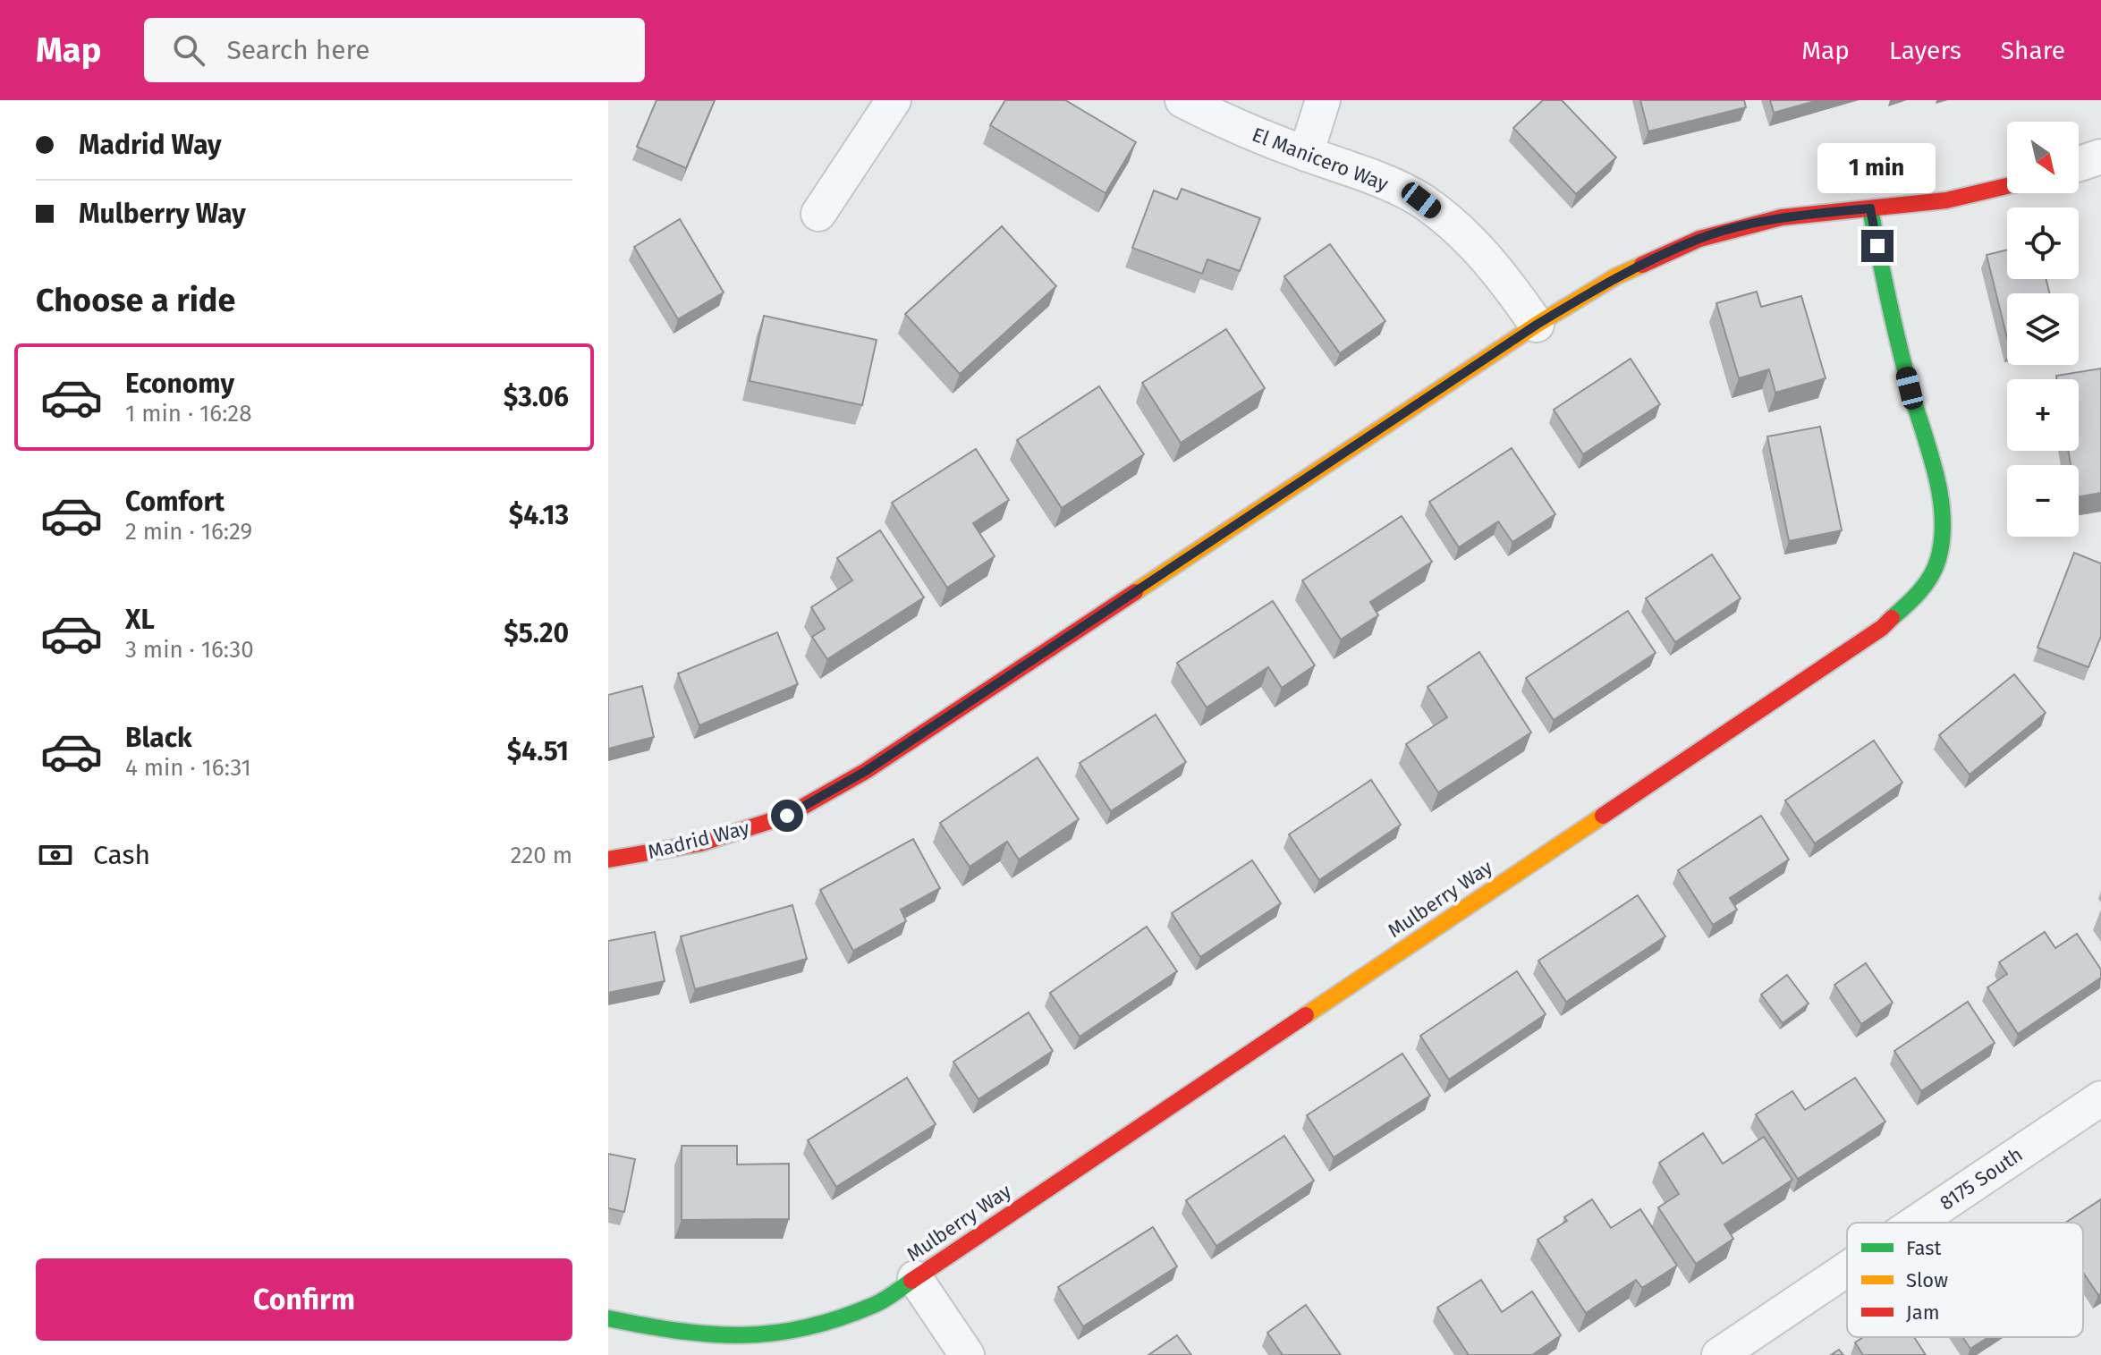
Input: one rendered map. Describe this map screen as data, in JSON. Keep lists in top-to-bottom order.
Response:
{
  "streets": {
    "street": [
      "El Manicero Way",
      "Madrid Way",
      "Mulberry Way",
      "8175 South"
    ]
  },
  "crossings": [
    ["El Manicero Way", "Madrid Way"],
    ["Madrid Way", "Mulberry Way"]
  ],
  "legend": ["Fast", "Slow", "Jam"],
  "north": "bottom right",
  "page": {
    "header": "Map",
    "search": "Search here",
    "nav": ["Map", "Layers", "Share"],
    "banner": ["Madrid Way", "Mulberry Way"],
    "map_buttons": ["+", "−"],
    "bubble": "1 min",
    "heading": "Choose a ride",
    "list": [
      {
        "name": "Economy",
        "note": "1 min · 16:28",
        "value": "$3.06"
      },
      {
        "name": "Comfort",
        "note": "2 min · 16:29",
        "value": "$4.13"
      },
      {
        "name": "XL",
        "note": "3 min · 16:30",
        "value": "$5.20"
      },
      {
        "name": "Black",
        "note": "4 min · 16:31",
        "value": "$4.51"
      }
    ],
    "pay": ["Cash", "220 m"],
    "buttons": "Confirm"
  }
}
